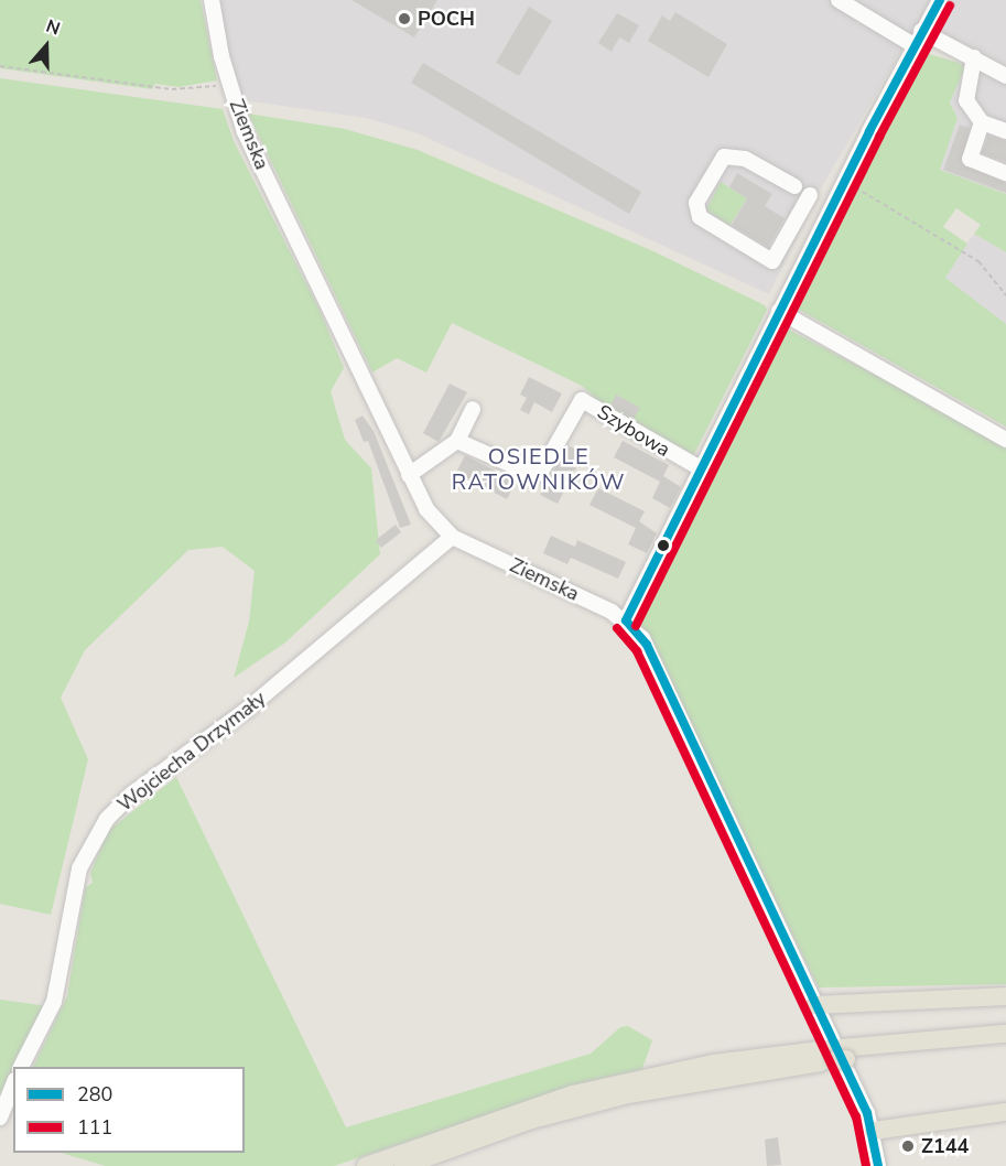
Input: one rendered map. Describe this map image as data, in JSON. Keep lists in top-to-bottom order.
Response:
{
  "streets": {
    "street": ["Ziemska", "Szybowa", "Wojciecha Drzymały"]
  },
  "crossings": [
    ["Ziemska", "Wojciecha Drzymały"]
  ],
  "districts": ["OSIEDLE RATOWNIKÓW"],
  "places": ["POCH", "Z144"],
  "lines": ["transit line 280", "transit line 111"],
  "legend": ["280", "111"],
  "north": "top"
}
